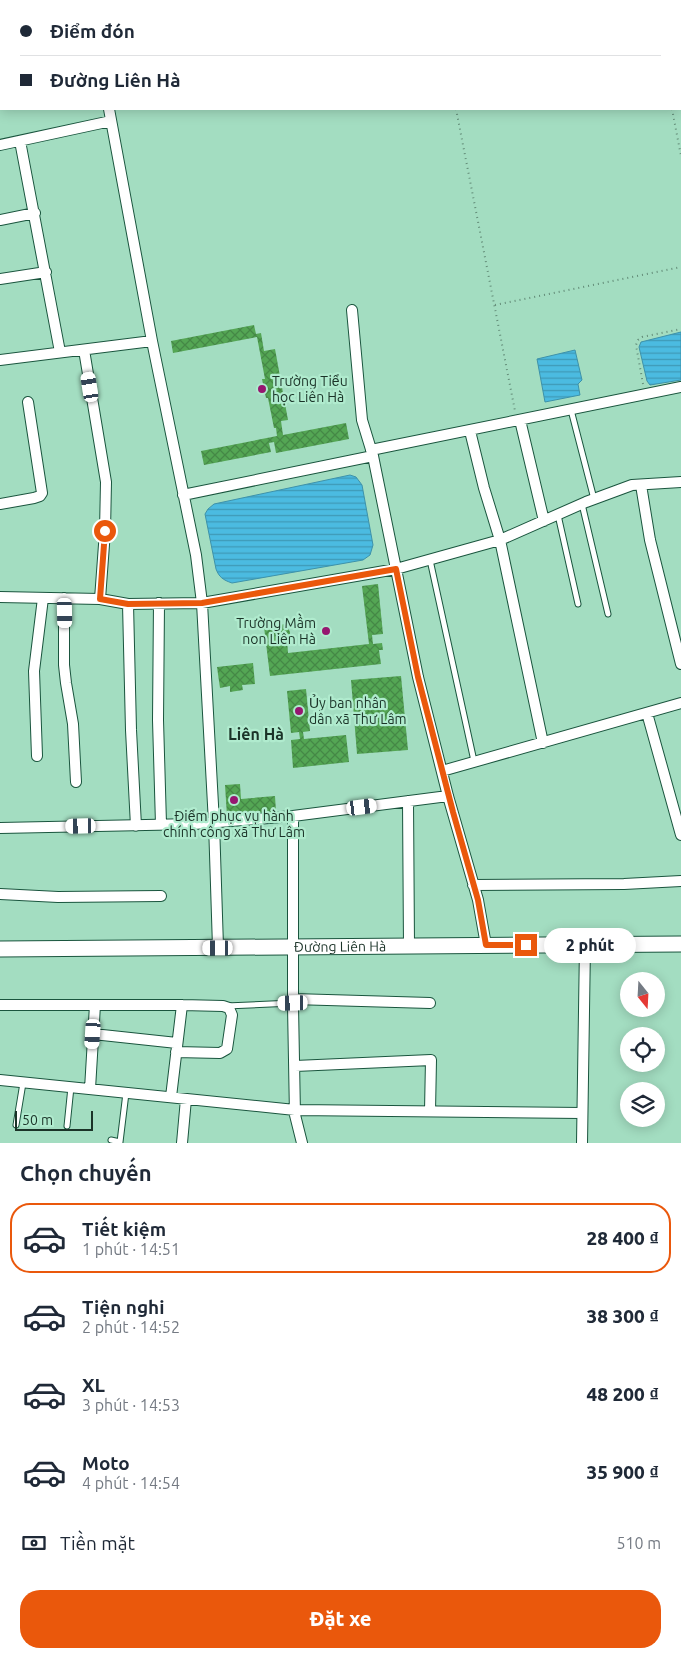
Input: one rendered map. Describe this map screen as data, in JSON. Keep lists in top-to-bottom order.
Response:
{
  "streets": {
    "main road": ["Đường Liên Hà"]
  },
  "districts": ["Liên Hà"],
  "places": [
    "Trường Tiểu học Liên Hà",
    "Trường Mầm non Liên Hà",
    "Ủy ban nhân dân xã Thư Lâm",
    "Điểm phục vụ hành chính công xã Thư Lâm"
  ],
  "scale_bar": "50 m",
  "north": "bottom",
  "page": {
    "banner": ["Điểm đón", "Đường Liên Hà"],
    "bubble": "2 phút",
    "scale": "50 m",
    "heading": "Chọn chuyến",
    "list": [
      {
        "name": "Tiết kiệm",
        "note": "1 phút · 14:51",
        "value": "28 400 ₫"
      },
      {
        "name": "Tiện nghi",
        "note": "2 phút · 14:52",
        "value": "38 300 ₫"
      },
      {
        "name": "XL",
        "note": "3 phút · 14:53",
        "value": "48 200 ₫"
      },
      {
        "name": "Moto",
        "note": "4 phút · 14:54",
        "value": "35 900 ₫"
      }
    ],
    "pay": ["Tiền mặt", "510 m"],
    "buttons": "Đặt xe"
  }
}
